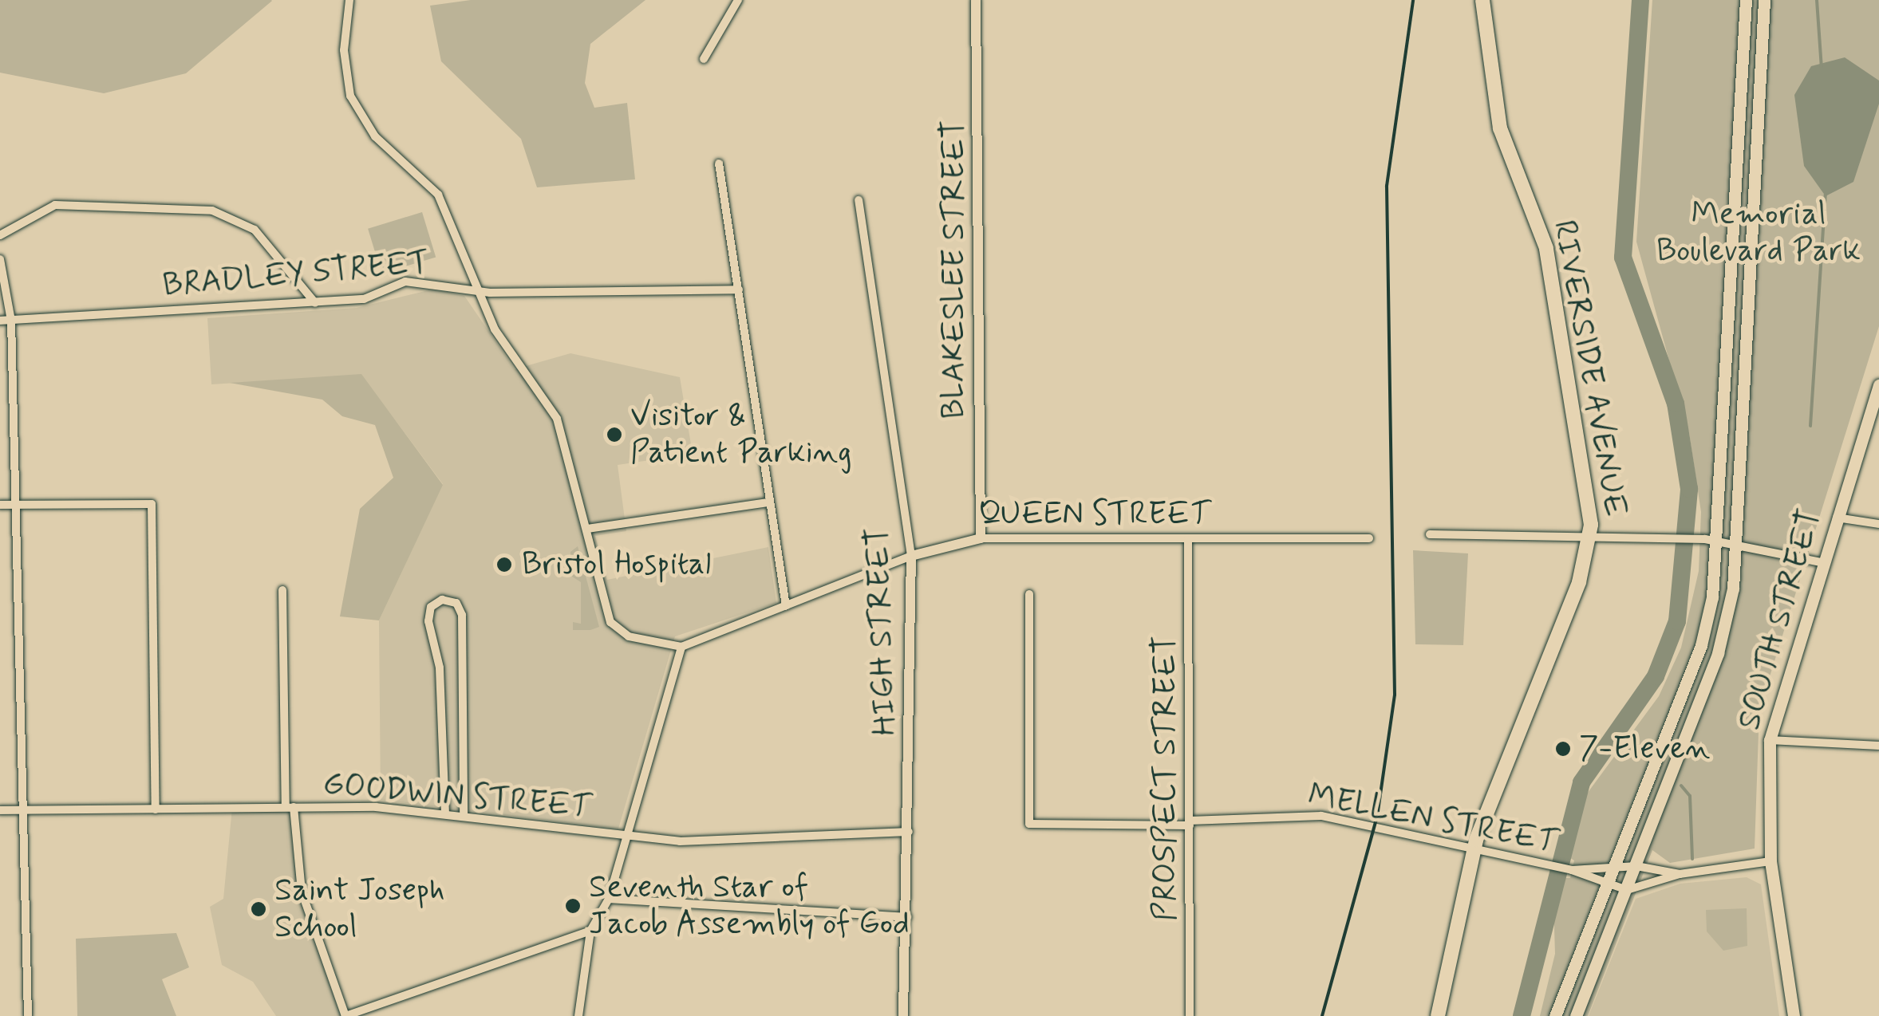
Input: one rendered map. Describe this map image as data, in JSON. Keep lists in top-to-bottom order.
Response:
{
  "streets": {
    "highway": ["RIVERSIDE AVENUE"],
    "main road": ["SOUTH STREET"],
    "street": [
      "BLAKESLEE STREET",
      "BRADLEY STREET",
      "QUEEN STREET",
      "HIGH STREET",
      "PROSPECT STREET",
      "GOODWIN STREET",
      "MELLEN STREET"
    ]
  },
  "crossings": [
    ["BLAKESLEE STREET", "QUEEN STREET"],
    ["RIVERSIDE AVENUE", "MELLEN STREET"],
    ["QUEEN STREET", "HIGH STREET"],
    ["QUEEN STREET", "PROSPECT STREET"],
    ["SOUTH STREET", "MELLEN STREET"],
    ["HIGH STREET", "GOODWIN STREET"],
    ["PROSPECT STREET", "MELLEN STREET"]
  ],
  "parks": ["Memorial Boulevard Park"],
  "places": [
    "Visitor & Patient Parking",
    "Bristol Hospital",
    "7-Eleven",
    "Seventh Star of Jacob Assembly of God",
    "Saint Joseph School"
  ]
}
